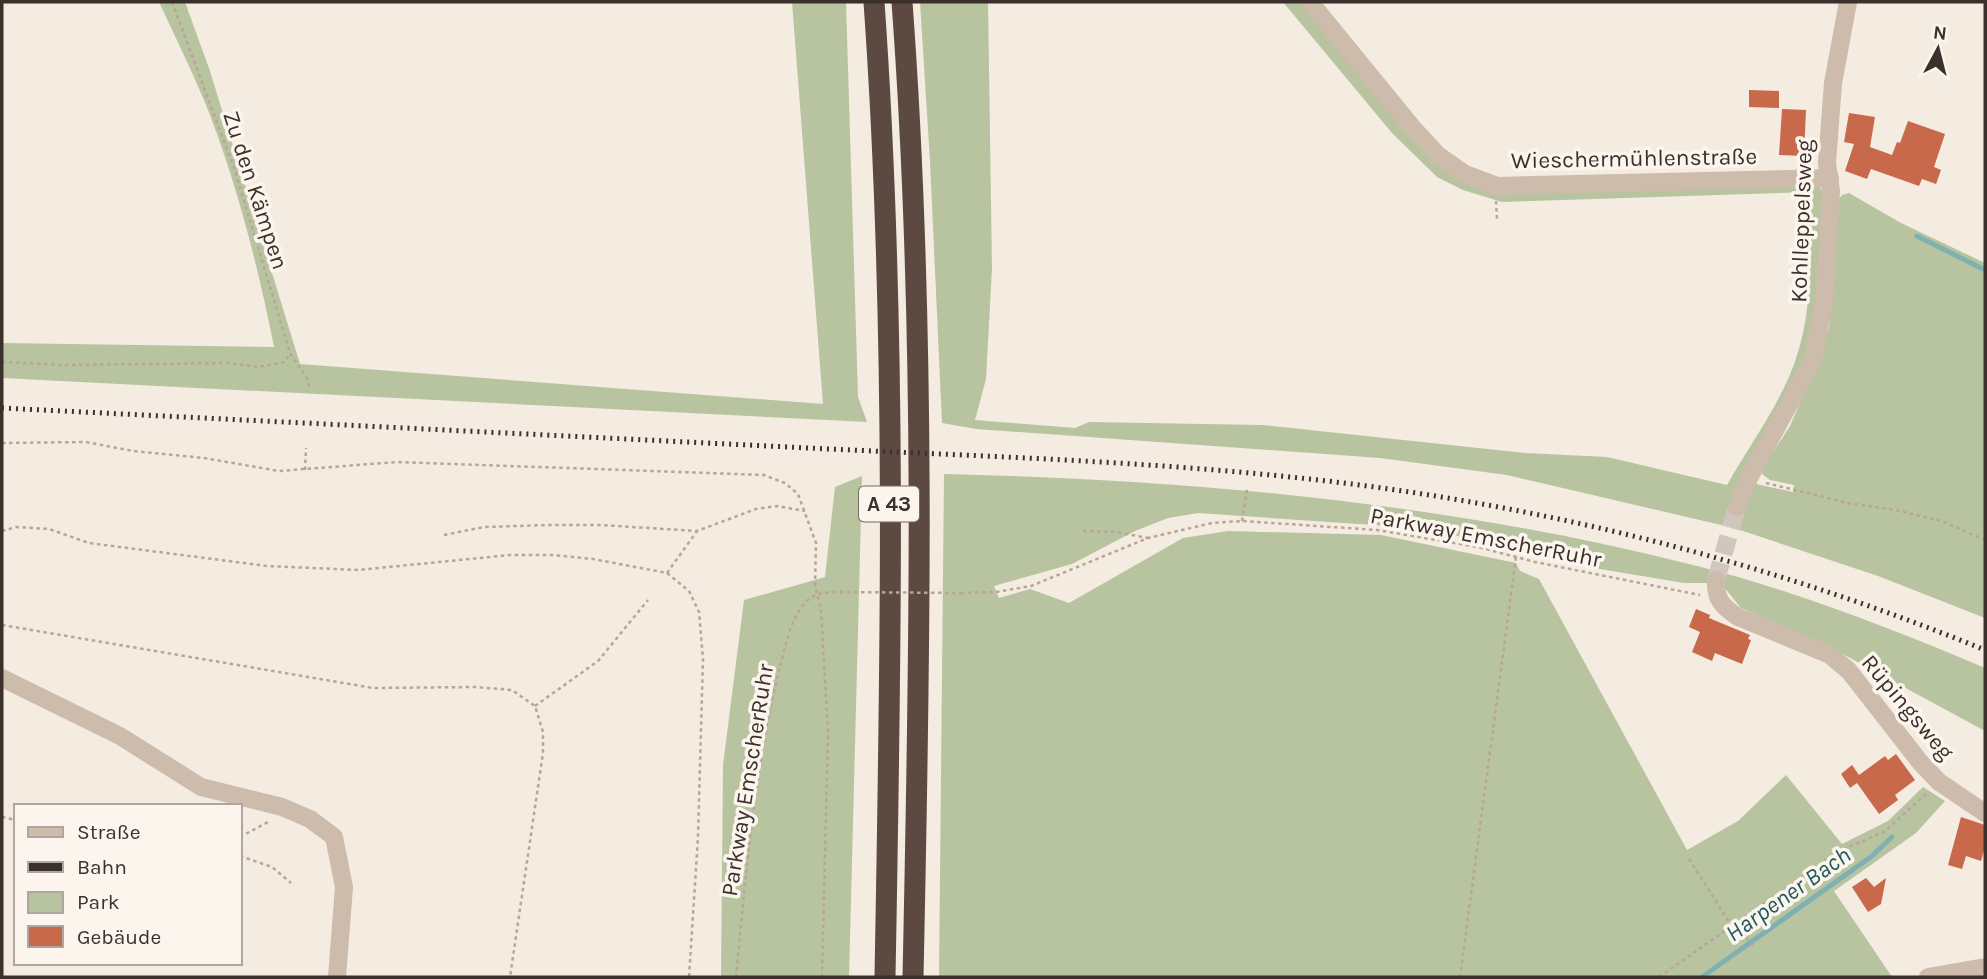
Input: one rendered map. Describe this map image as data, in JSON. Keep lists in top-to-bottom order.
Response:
{
  "streets": {
    "highway": ["A 43"],
    "street": ["Wieschermühlenstraße", "Kohlleppelsweg", "Rüpingsweg"],
    "path": ["Zu den Kämpen", "Parkway EmscherRuhr"]
  },
  "crossings": [
    ["Wieschermühlenstraße", "Kohlleppelsweg"],
    ["Parkway EmscherRuhr", "Rüpingsweg"]
  ],
  "water": ["Harpener Bach"],
  "legend": [
    "Straße",
    "Bahn",
    "Park",
    "Gebäude"
  ],
  "north": "top"
}
